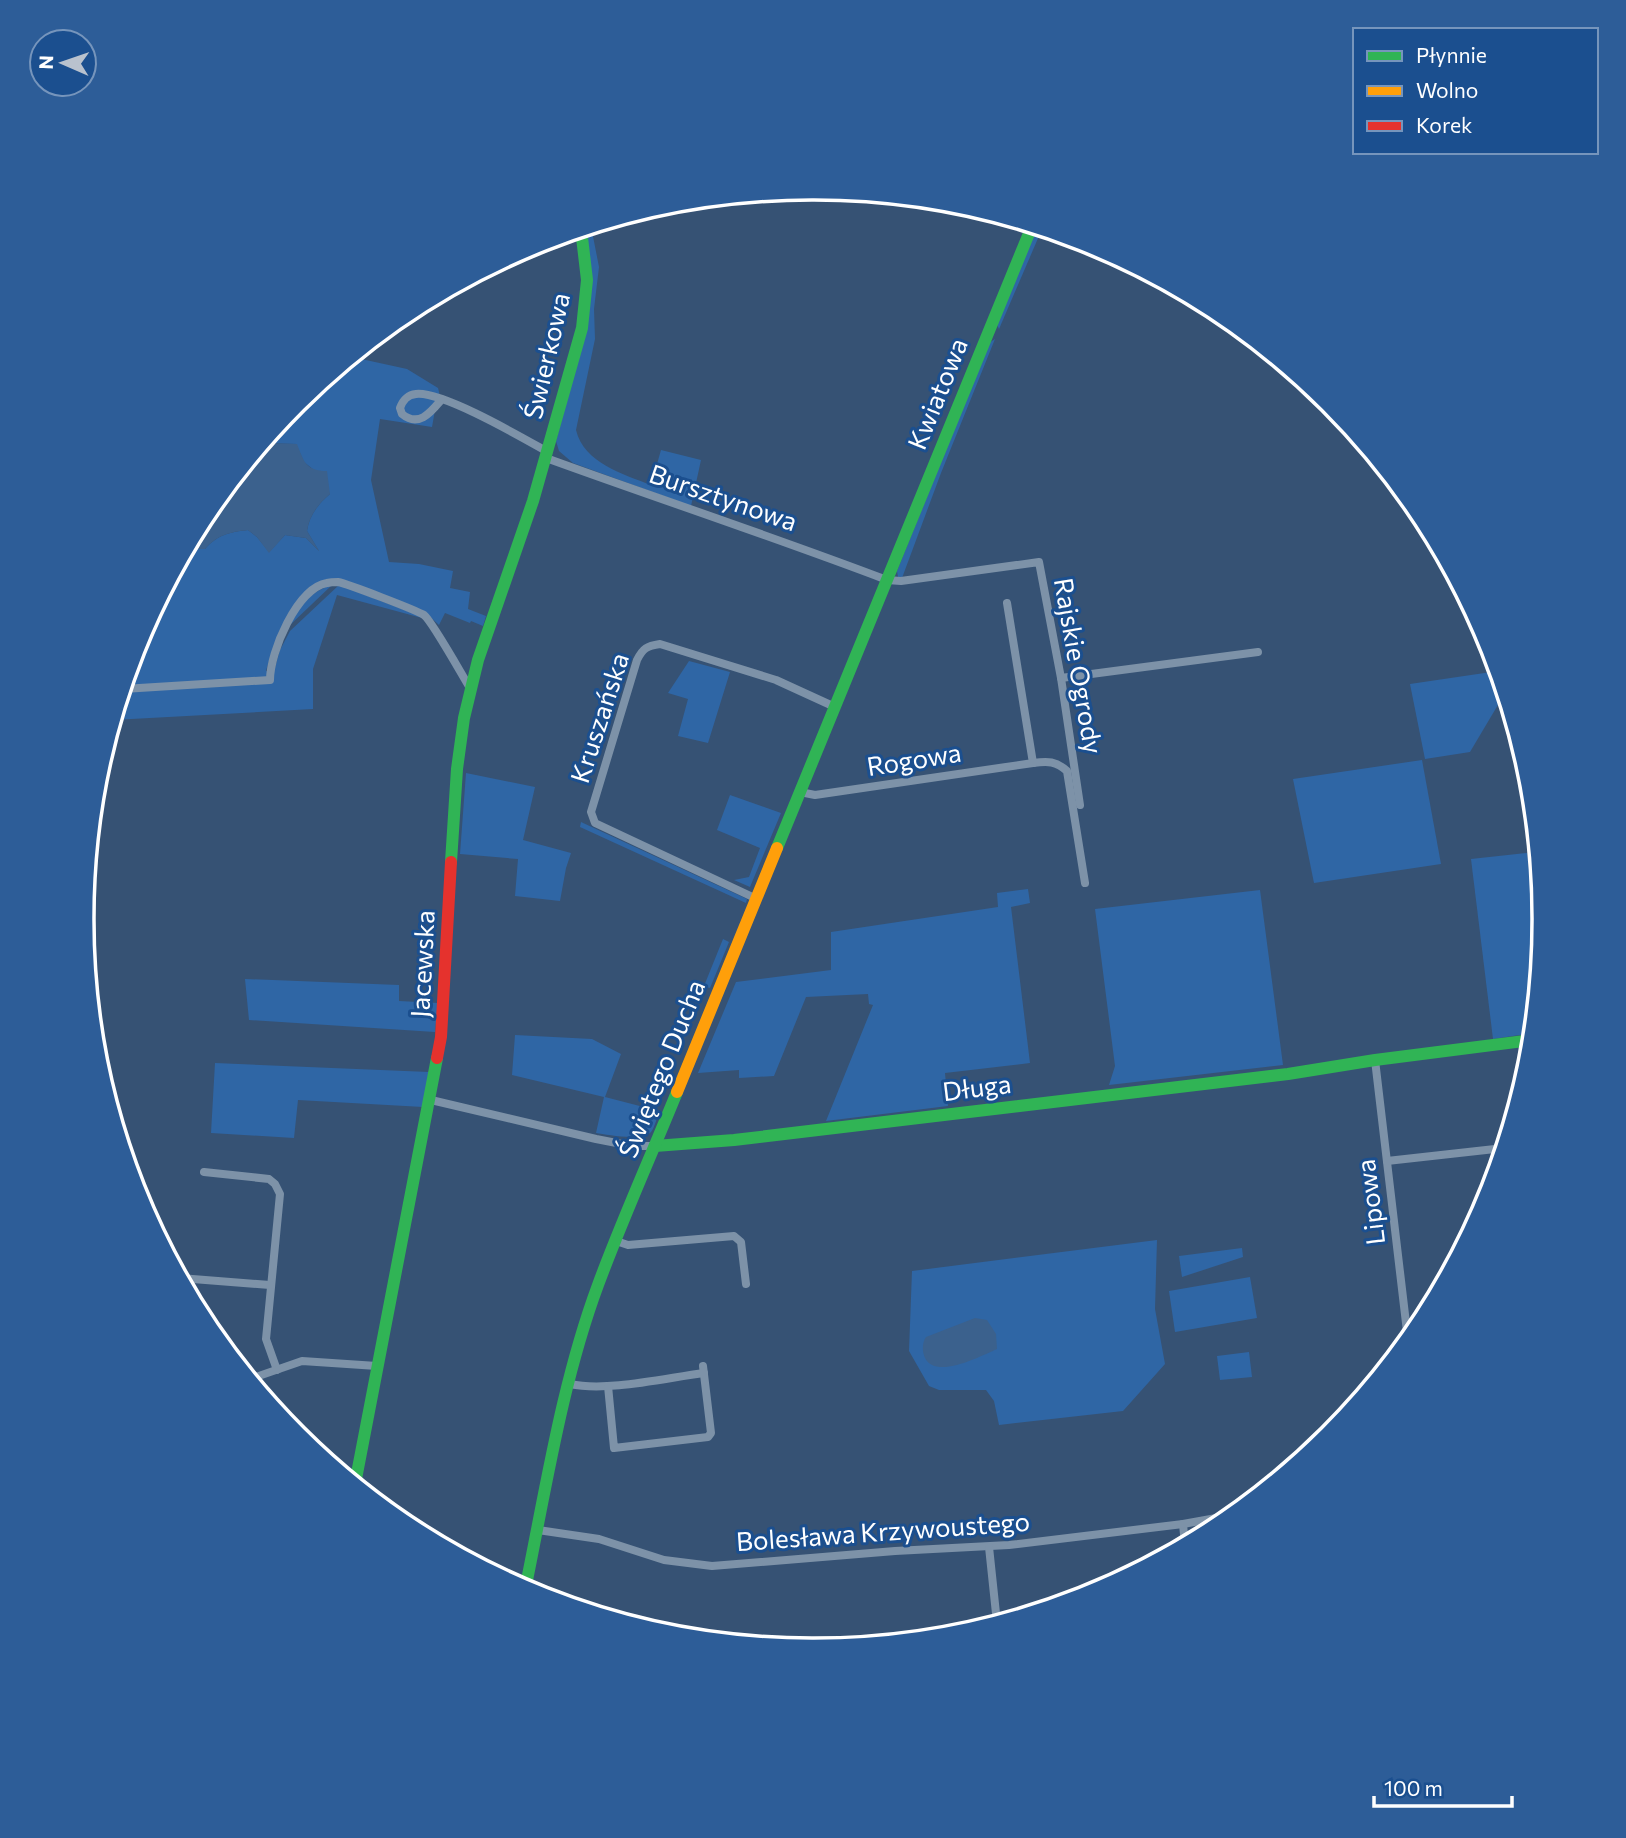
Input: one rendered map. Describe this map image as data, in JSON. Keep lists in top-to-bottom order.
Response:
{
  "streets": {
    "street": [
      "Świerkowa",
      "Kwiatowa",
      "Bursztynowa",
      "Rajskie Ogrody",
      "Kruszańska",
      "Rogowa",
      "Jacewska",
      "Świętego Ducha",
      "Długa",
      "Lipowa",
      "Bolesława Krzywoustego"
    ]
  },
  "crossings": [
    ["Świerkowa", "Bursztynowa"],
    ["Świerkowa", "Jacewska"],
    ["Kwiatowa", "Bursztynowa"],
    ["Kwiatowa", "Rajskie Ogrody"],
    ["Kwiatowa", "Świętego Ducha"],
    ["Bursztynowa", "Rajskie Ogrody"],
    ["Bursztynowa", "Jacewska"],
    ["Bursztynowa", "Świętego Ducha"],
    ["Rajskie Ogrody", "Świętego Ducha"],
    ["Kruszańska", "Świętego Ducha"],
    ["Rogowa", "Świętego Ducha"],
    ["Jacewska", "Długa"],
    ["Świętego Ducha", "Długa"],
    ["Świętego Ducha", "Bolesława Krzywoustego"],
    ["Długa", "Lipowa"]
  ],
  "legend": ["Płynnie", "Wolno", "Korek"],
  "scale_bar": "100 m",
  "north": "left"
}
